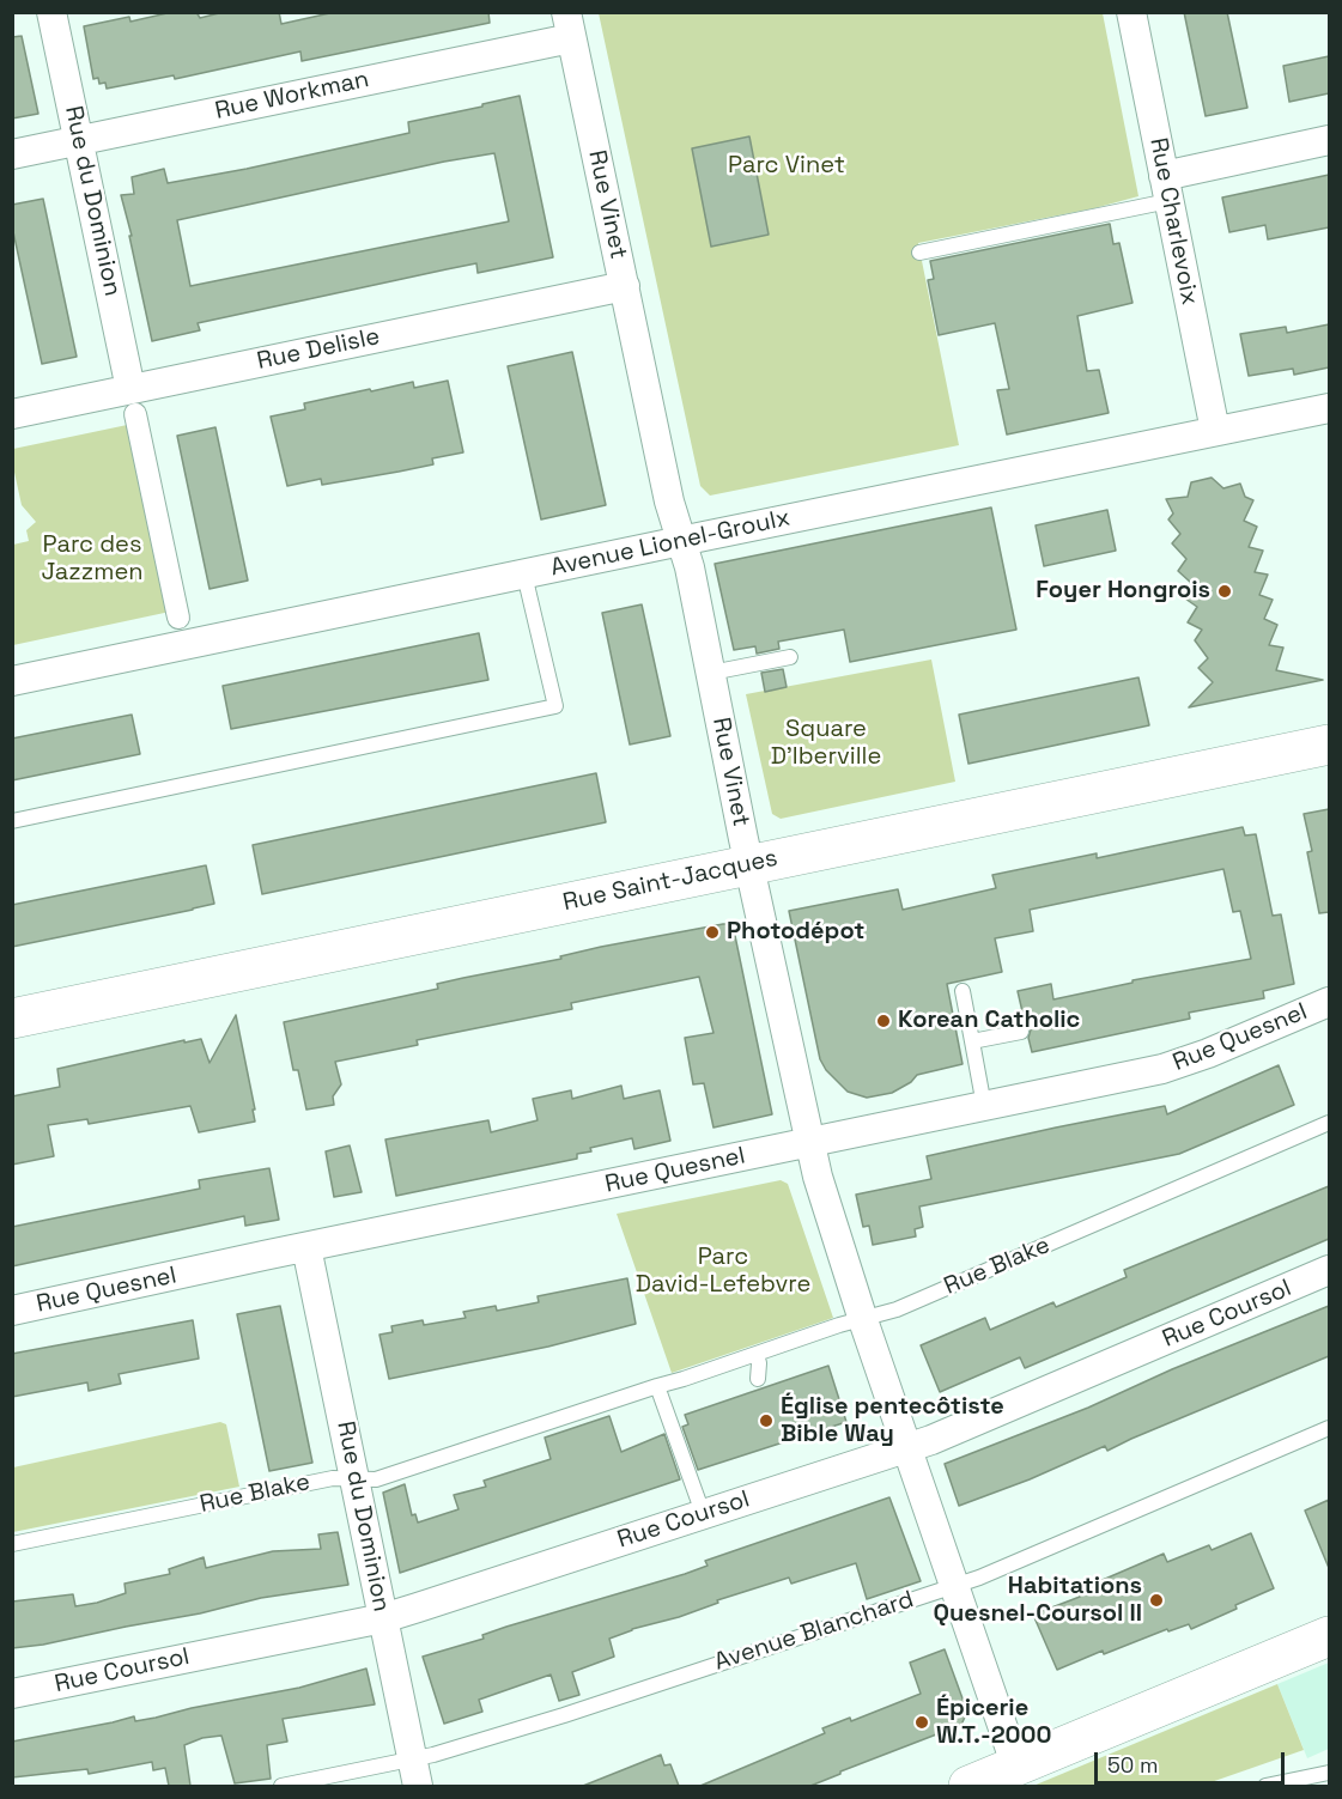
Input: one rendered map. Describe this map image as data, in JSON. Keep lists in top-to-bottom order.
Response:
{
  "streets": {
    "main road": ["Rue Saint-Jacques"],
    "street": [
      "Rue Workman",
      "Rue du Dominion",
      "Rue Vinet",
      "Rue Charlevoix",
      "Rue Delisle",
      "Avenue Lionel-Groulx",
      "Rue Quesnel",
      "Rue Coursol"
    ],
    "lane": ["Rue Blake", "Avenue Blanchard"]
  },
  "crossings": [
    ["Rue Workman", "Rue du Dominion"],
    ["Rue Workman", "Rue Vinet"],
    ["Rue du Dominion", "Rue Delisle"],
    ["Rue du Dominion", "Rue Quesnel"],
    ["Rue du Dominion", "Rue Blake"],
    ["Rue du Dominion", "Rue Coursol"],
    ["Rue du Dominion", "Avenue Blanchard"],
    ["Rue Vinet", "Rue Delisle"],
    ["Rue Vinet", "Avenue Lionel-Groulx"],
    ["Rue Vinet", "Rue Saint-Jacques"],
    ["Rue Vinet", "Rue Quesnel"],
    ["Rue Vinet", "Rue Blake"],
    ["Rue Vinet", "Rue Coursol"],
    ["Rue Vinet", "Avenue Blanchard"],
    ["Rue Charlevoix", "Avenue Lionel-Groulx"]
  ],
  "parks": [
    "Parc Vinet",
    "Parc des Jazzmen",
    "Square D'Iberville",
    "Parc David-Lefebvre"
  ],
  "places": [
    "Foyer Hongrois",
    "Photodépot",
    "Korean Catholic",
    "Église pentecôtiste Bible Way",
    "Habitations Quesnel-Coursol II",
    "Épicerie W.T.-2000"
  ],
  "scale_bar": "50 m"
}
